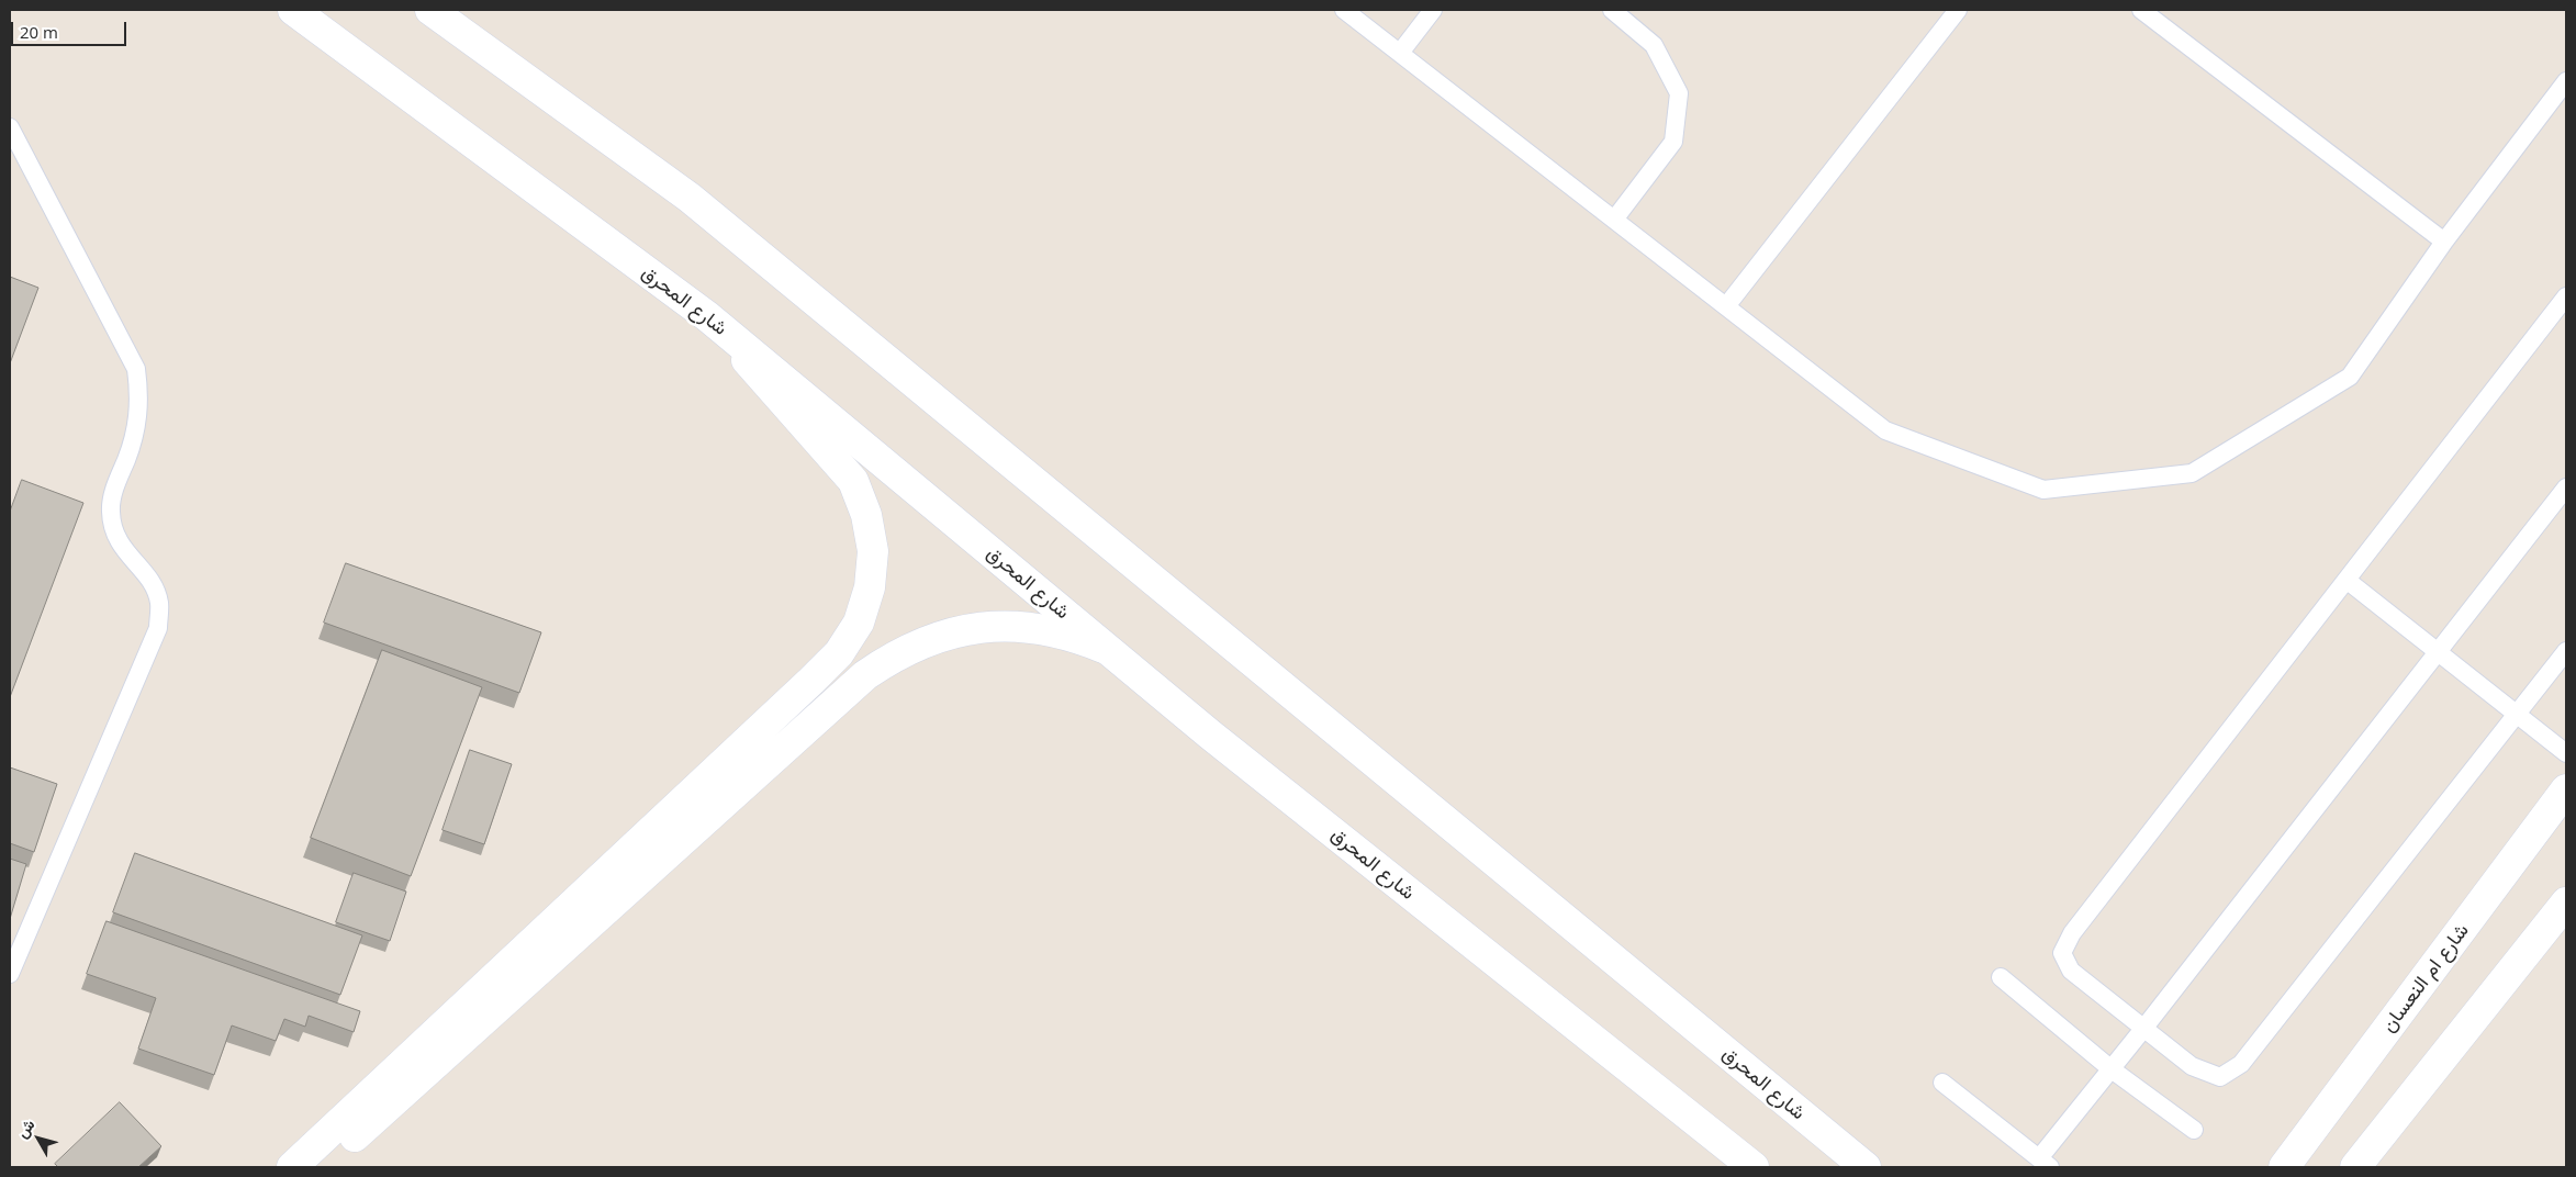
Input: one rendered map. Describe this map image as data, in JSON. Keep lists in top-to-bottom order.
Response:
{
  "streets": {
    "main road": ["شارع المحرق", "شارع ام النعسان"]
  },
  "scale_bar": "20 m",
  "north": "top left"
}
